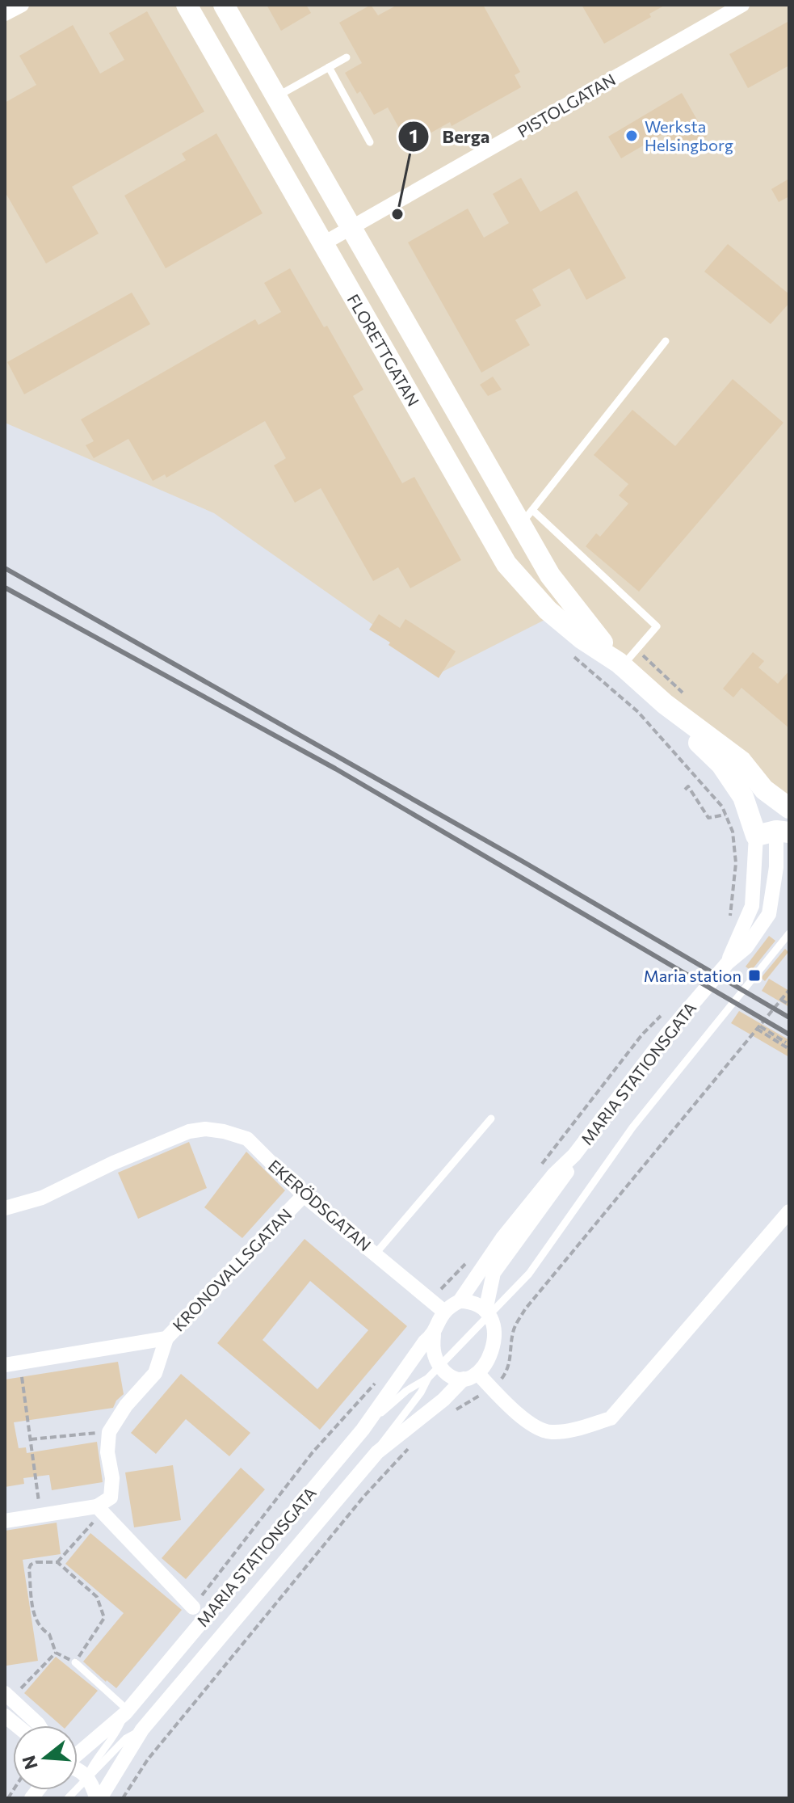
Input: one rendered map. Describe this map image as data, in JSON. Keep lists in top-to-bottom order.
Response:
{
  "streets": {
    "street": [
      "PISTOLGATAN",
      "FLORETTGATAN",
      "MARIA STATIONSGATA",
      "EKERÖDSGATAN",
      "KRONOVALLSGATAN"
    ]
  },
  "crossings": [
    ["PISTOLGATAN", "FLORETTGATAN"],
    ["FLORETTGATAN", "MARIA STATIONSGATA"],
    ["MARIA STATIONSGATA", "EKERÖDSGATAN"],
    ["EKERÖDSGATAN", "KRONOVALLSGATAN"]
  ],
  "places": {
    "other": ["Werksta Helsingborg", "Berga"],
    "transit": ["Maria station"]
  },
  "north": "left"
}
